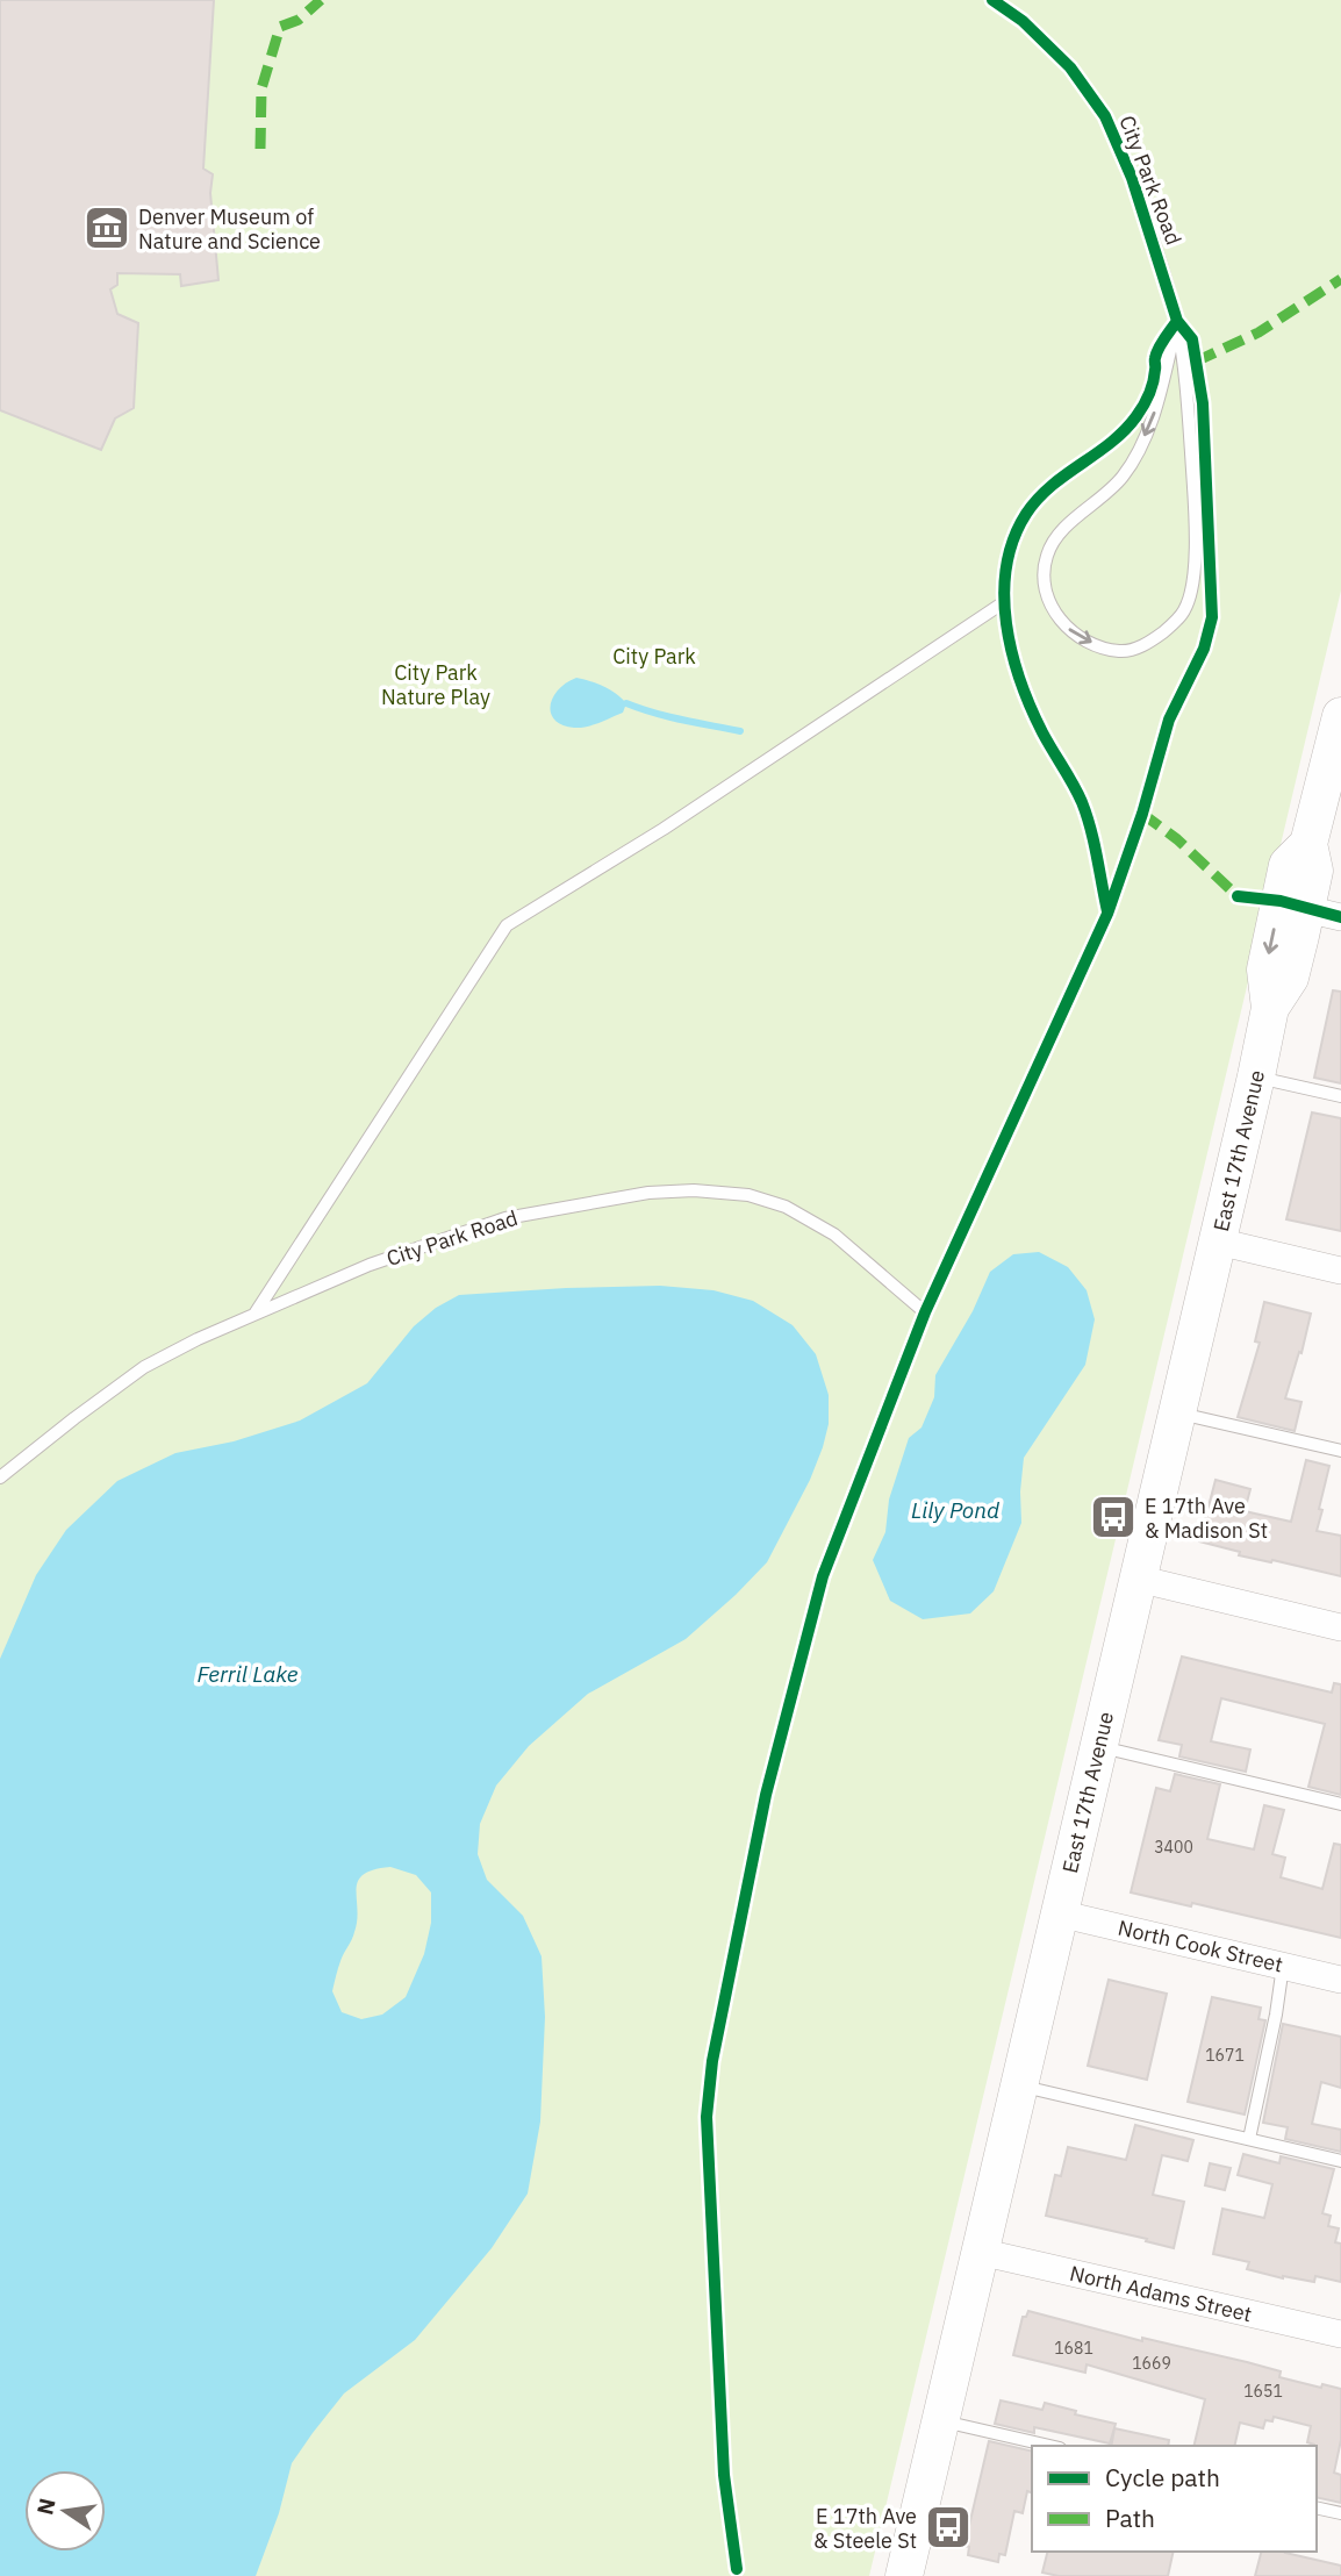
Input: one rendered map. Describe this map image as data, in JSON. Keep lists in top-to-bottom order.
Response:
{
  "streets": {
    "main road": ["East 17th Avenue"],
    "street": ["North Cook Street", "North Adams Street"],
    "lane": ["City Park Road"]
  },
  "crossings": [
    ["East 17th Avenue", "North Cook Street"],
    ["East 17th Avenue", "North Adams Street"]
  ],
  "water": ["Lily Pond", "Ferril Lake"],
  "parks": ["City Park", "City Park Nature Play"],
  "places": {
    "museum": ["Denver Museum of Nature and Science"],
    "bus stop": ["E 17th Ave & Madison St", "E 17th Ave & Steele St"]
  },
  "house_numbers": [
    "3400",
    "1671",
    "1681",
    "1669",
    "1651"
  ],
  "legend": ["Cycle path", "Path"],
  "north": "left"
}
